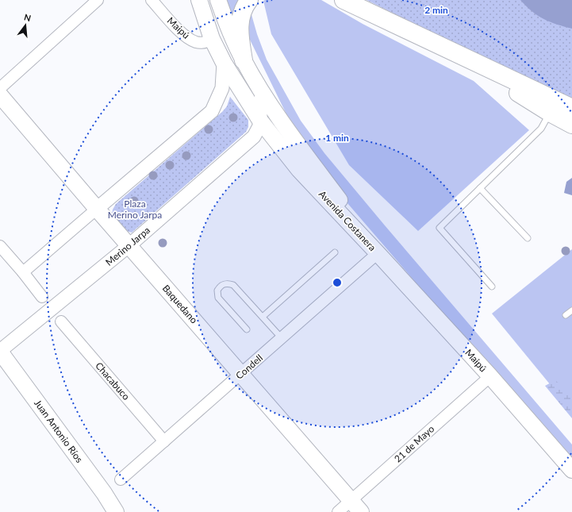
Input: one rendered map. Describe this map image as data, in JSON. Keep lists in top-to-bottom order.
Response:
{
  "streets": {
    "main road": [
      "Maipú",
      "Avenida Costanera",
      "Baquedano",
      "Juan Antonio Ríos"
    ],
    "street": [
      "Merino Jarpa",
      "Condell",
      "Chacabuco",
      "21 de Mayo"
    ]
  },
  "crossings": [
    ["Maipú", "Avenida Costanera"],
    ["Maipú", "Condell"],
    ["Maipú", "21 de Mayo"],
    ["Avenida Costanera", "Merino Jarpa"],
    ["Avenida Costanera", "Condell"],
    ["Merino Jarpa", "Baquedano"],
    ["Merino Jarpa", "Juan Antonio Ríos"],
    ["Baquedano", "Condell"],
    ["Baquedano", "21 de Mayo"],
    ["Condell", "Chacabuco"]
  ],
  "parks": ["Plaza Merino Jarpa"],
  "north": "top",
  "rings": ["2 min", "1 min"]
}
